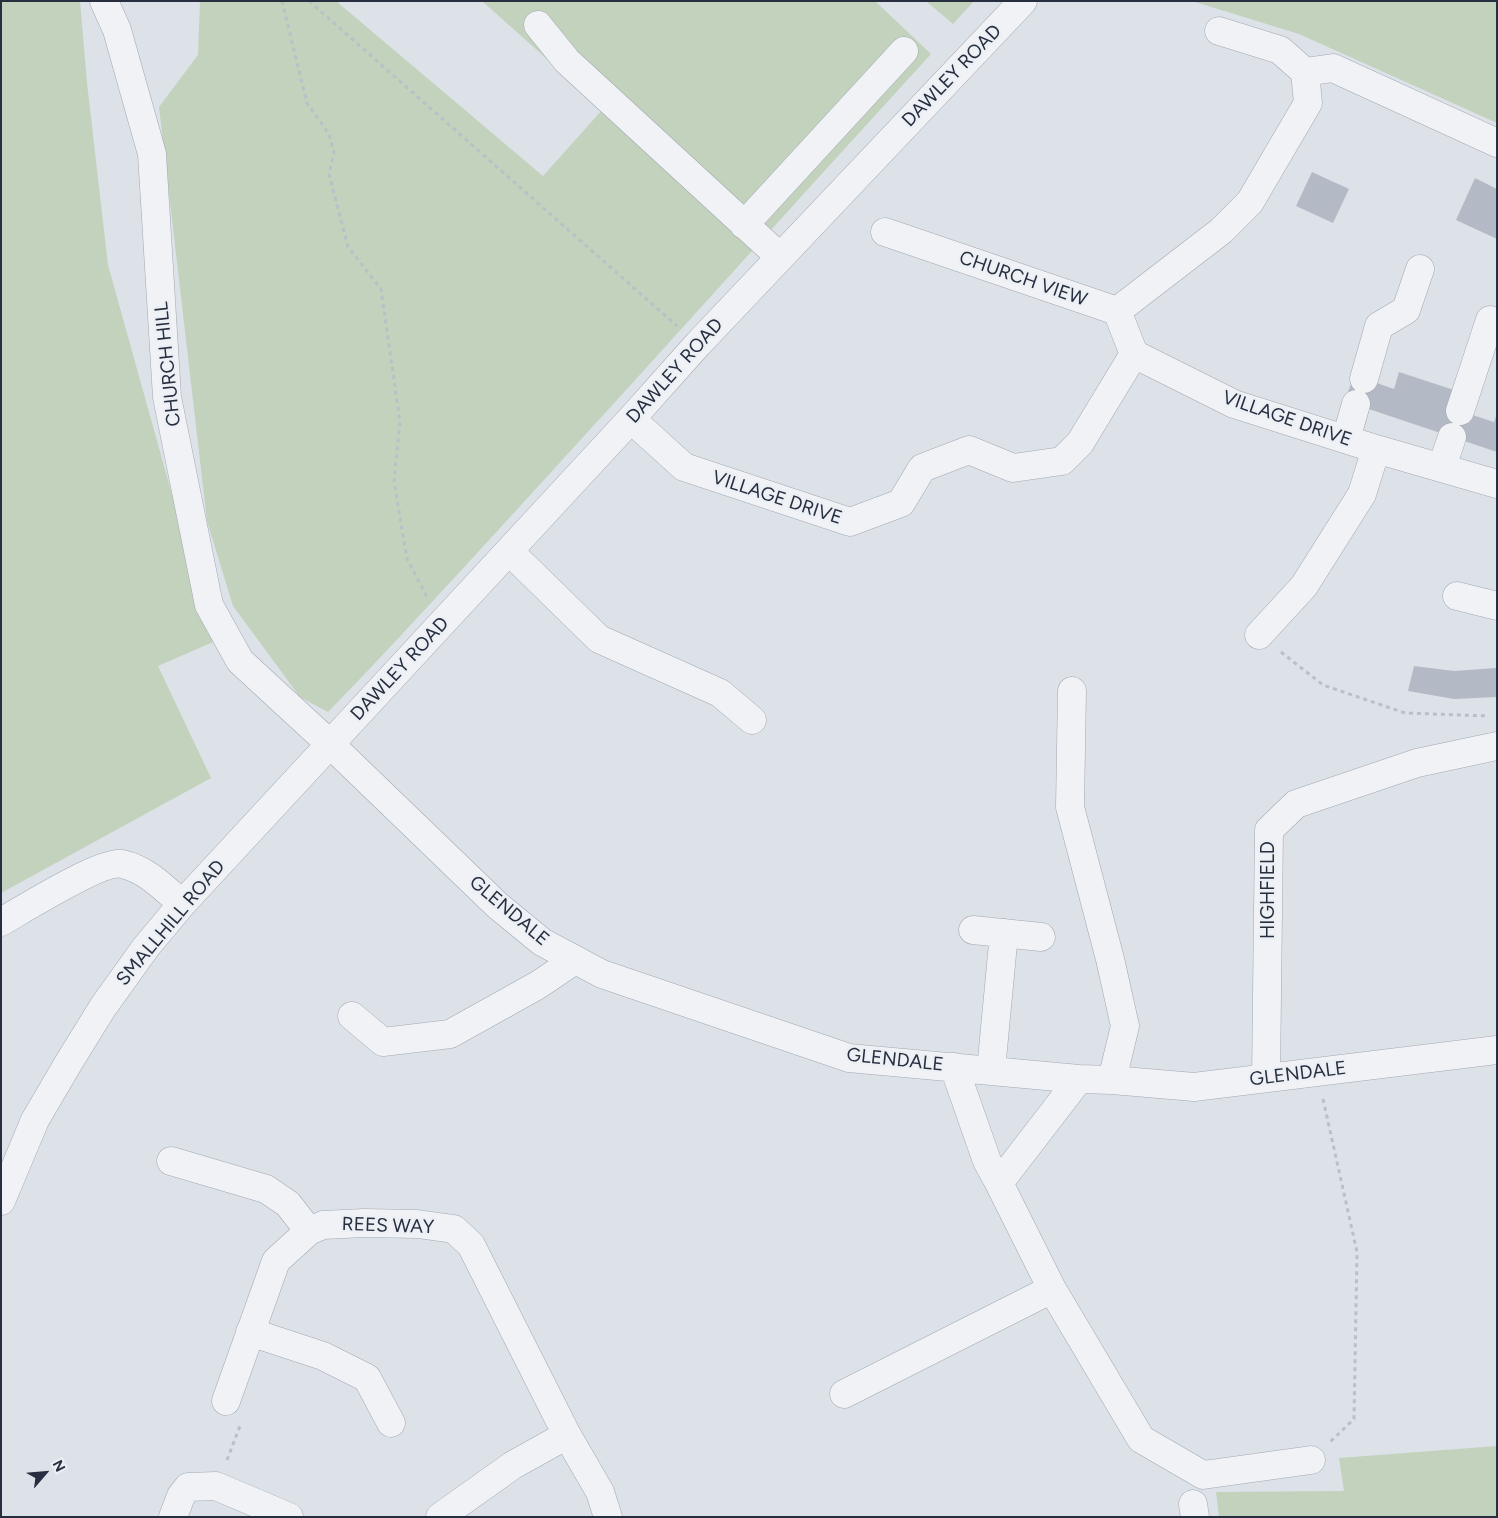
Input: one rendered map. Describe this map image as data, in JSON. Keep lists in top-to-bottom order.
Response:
{
  "streets": {
    "street": [
      "DAWLEY ROAD",
      "CHURCH VIEW",
      "CHURCH HILL",
      "VILLAGE DRIVE",
      "HIGHFIELD",
      "GLENDALE",
      "SMALLHILL ROAD",
      "REES WAY"
    ]
  },
  "crossings": [
    ["DAWLEY ROAD", "CHURCH HILL"],
    ["DAWLEY ROAD", "VILLAGE DRIVE"],
    ["DAWLEY ROAD", "GLENDALE"],
    ["DAWLEY ROAD", "SMALLHILL ROAD"],
    ["CHURCH HILL", "GLENDALE"],
    ["CHURCH HILL", "SMALLHILL ROAD"],
    ["HIGHFIELD", "GLENDALE"],
    ["GLENDALE", "SMALLHILL ROAD"]
  ],
  "north": "top right"
}
